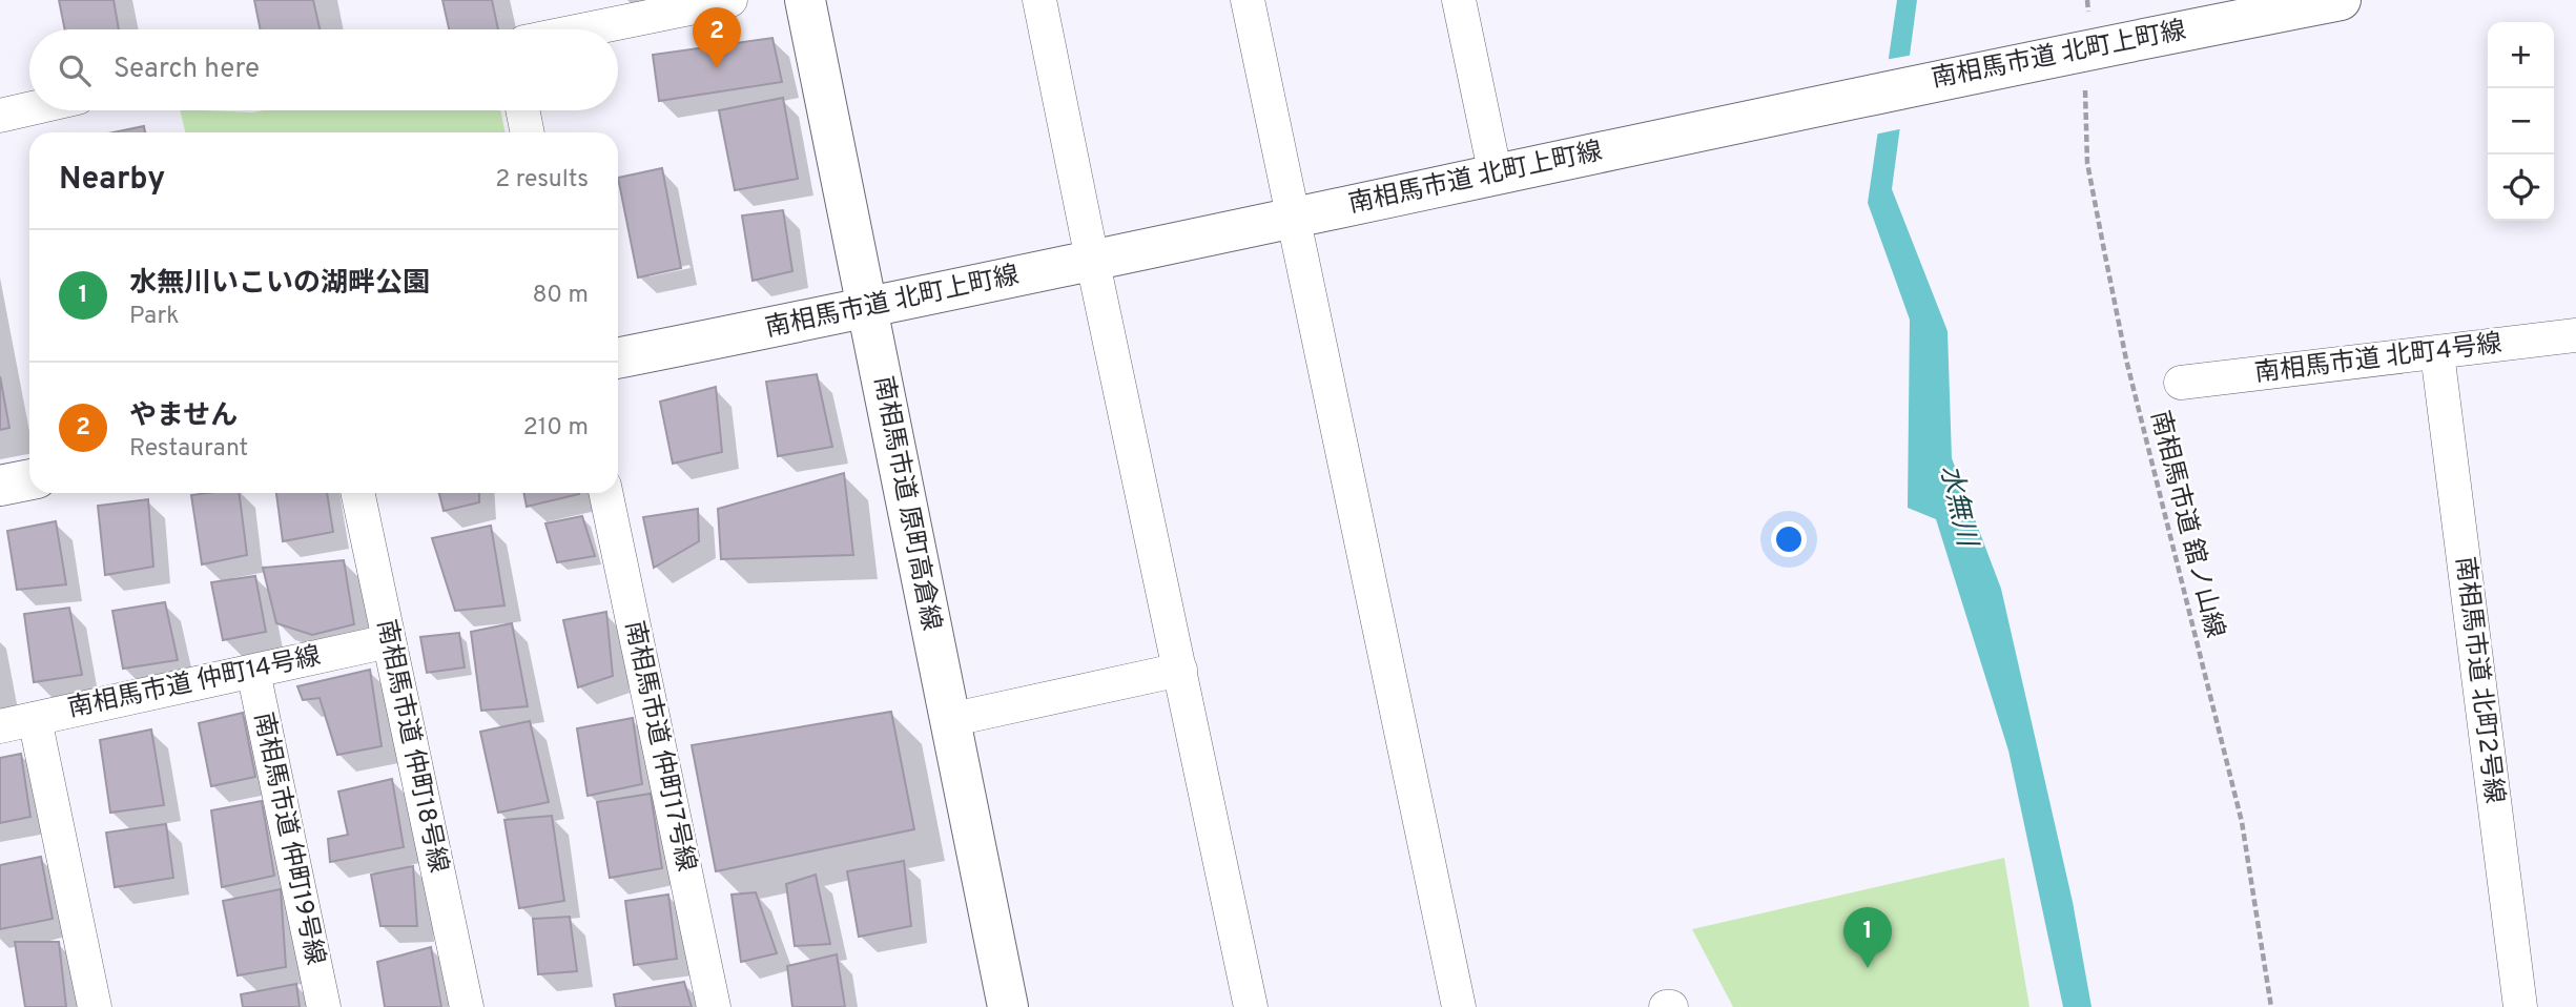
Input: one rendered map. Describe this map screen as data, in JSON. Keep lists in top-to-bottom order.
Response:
{
  "streets": {
    "street": [
      "南相馬市道 北町上町線",
      "南相馬市道 北町4号線",
      "南相馬市道 原町高倉線",
      "南相馬市道 北町2号線",
      "南相馬市道 仲町14号線",
      "南相馬市道 仲町18号線",
      "南相馬市道 仲町17号線",
      "南相馬市道 仲町19号線"
    ],
    "path": ["南相馬市道 舘ノ山線"]
  },
  "crossings": [
    ["南相馬市道 北町上町線", "南相馬市道 原町高倉線"],
    ["南相馬市道 北町上町線", "南相馬市道 舘ノ山線"],
    ["南相馬市道 北町4号線", "南相馬市道 北町2号線"],
    ["南相馬市道 仲町14号線", "南相馬市道 仲町18号線"],
    ["南相馬市道 仲町14号線", "南相馬市道 仲町19号線"]
  ],
  "water": ["水無川"],
  "page": {
    "pins": ["2", "1"],
    "map_buttons": ["+", "−"],
    "search": "Search here",
    "heading": ["Nearby", "2 results"],
    "list": [
      {
        "mark": "1",
        "name": "水無川いこいの湖畔公園",
        "note": "Park",
        "value": "80 m"
      },
      {
        "mark": "2",
        "name": "やません",
        "note": "Restaurant",
        "value": "210 m"
      }
    ]
  }
}
